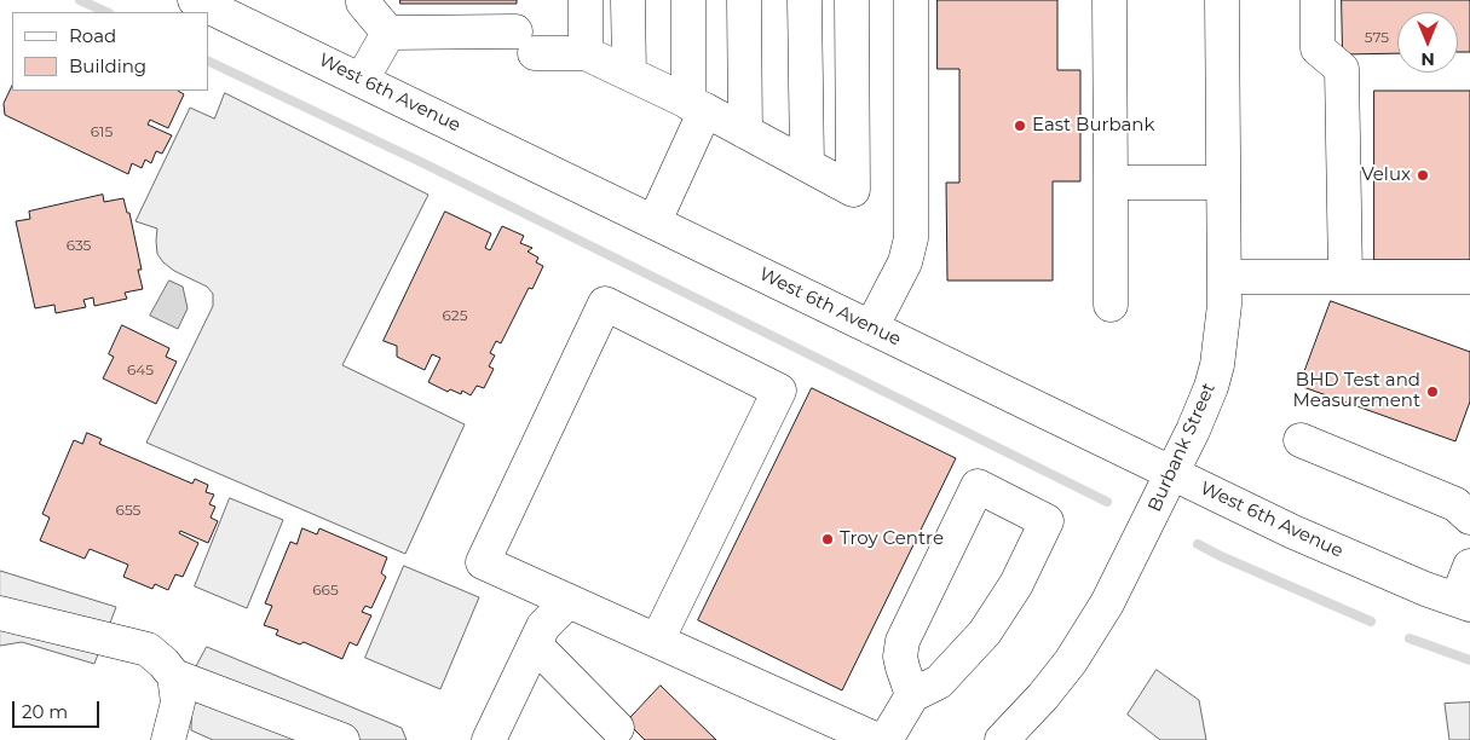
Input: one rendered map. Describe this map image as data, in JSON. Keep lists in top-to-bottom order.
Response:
{
  "streets": {
    "street": ["West 6th Avenue", "Burbank Street"]
  },
  "crossings": [
    ["West 6th Avenue", "Burbank Street"]
  ],
  "places": [
    "East Burbank",
    "Velux",
    "BHD Test and Measurement",
    "Troy Centre"
  ],
  "house_numbers": [
    "575",
    "615",
    "635",
    "625",
    "645",
    "655",
    "665"
  ],
  "legend": ["Road", "Building"],
  "scale_bar": "20 m",
  "north": "bottom"
}
